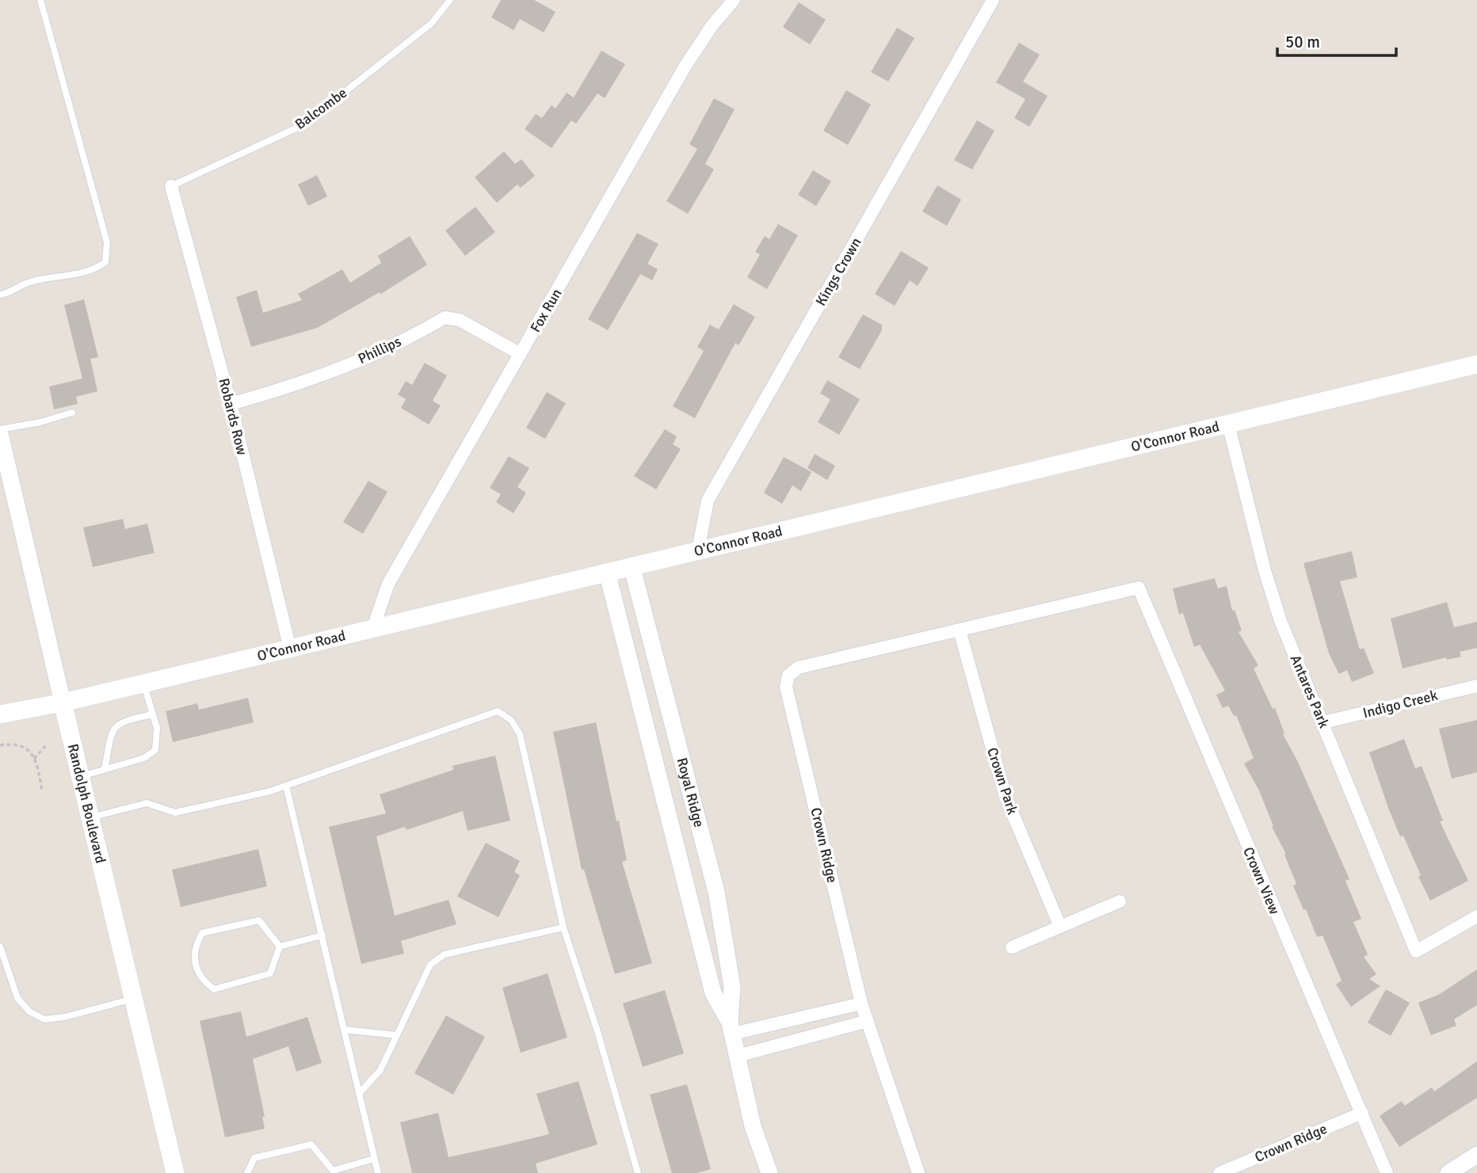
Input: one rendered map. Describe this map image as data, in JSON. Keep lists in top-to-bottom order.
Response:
{
  "streets": {
    "main road": ["O'Connor Road", "Randolph Boulevard"],
    "street": [
      "Kings Crown",
      "Fox Run",
      "Phillips",
      "Robards Row",
      "Antares Park",
      "Indigo Creek",
      "Crown Park",
      "Royal Ridge",
      "Crown Ridge",
      "Crown View"
    ],
    "lane": ["Balcombe"]
  },
  "crossings": [
    ["Balcombe", "Robards Row"],
    ["Kings Crown", "O'Connor Road"],
    ["Fox Run", "Phillips"],
    ["Fox Run", "O'Connor Road"],
    ["Phillips", "Robards Row"],
    ["Robards Row", "O'Connor Road"],
    ["O'Connor Road", "Antares Park"],
    ["O'Connor Road", "Royal Ridge"],
    ["O'Connor Road", "Randolph Boulevard"],
    ["Antares Park", "Indigo Creek"],
    ["Crown Park", "Crown Ridge"],
    ["Crown Park", "Crown View"],
    ["Crown Ridge", "Crown View"]
  ],
  "scale_bar": "50 m"
}
